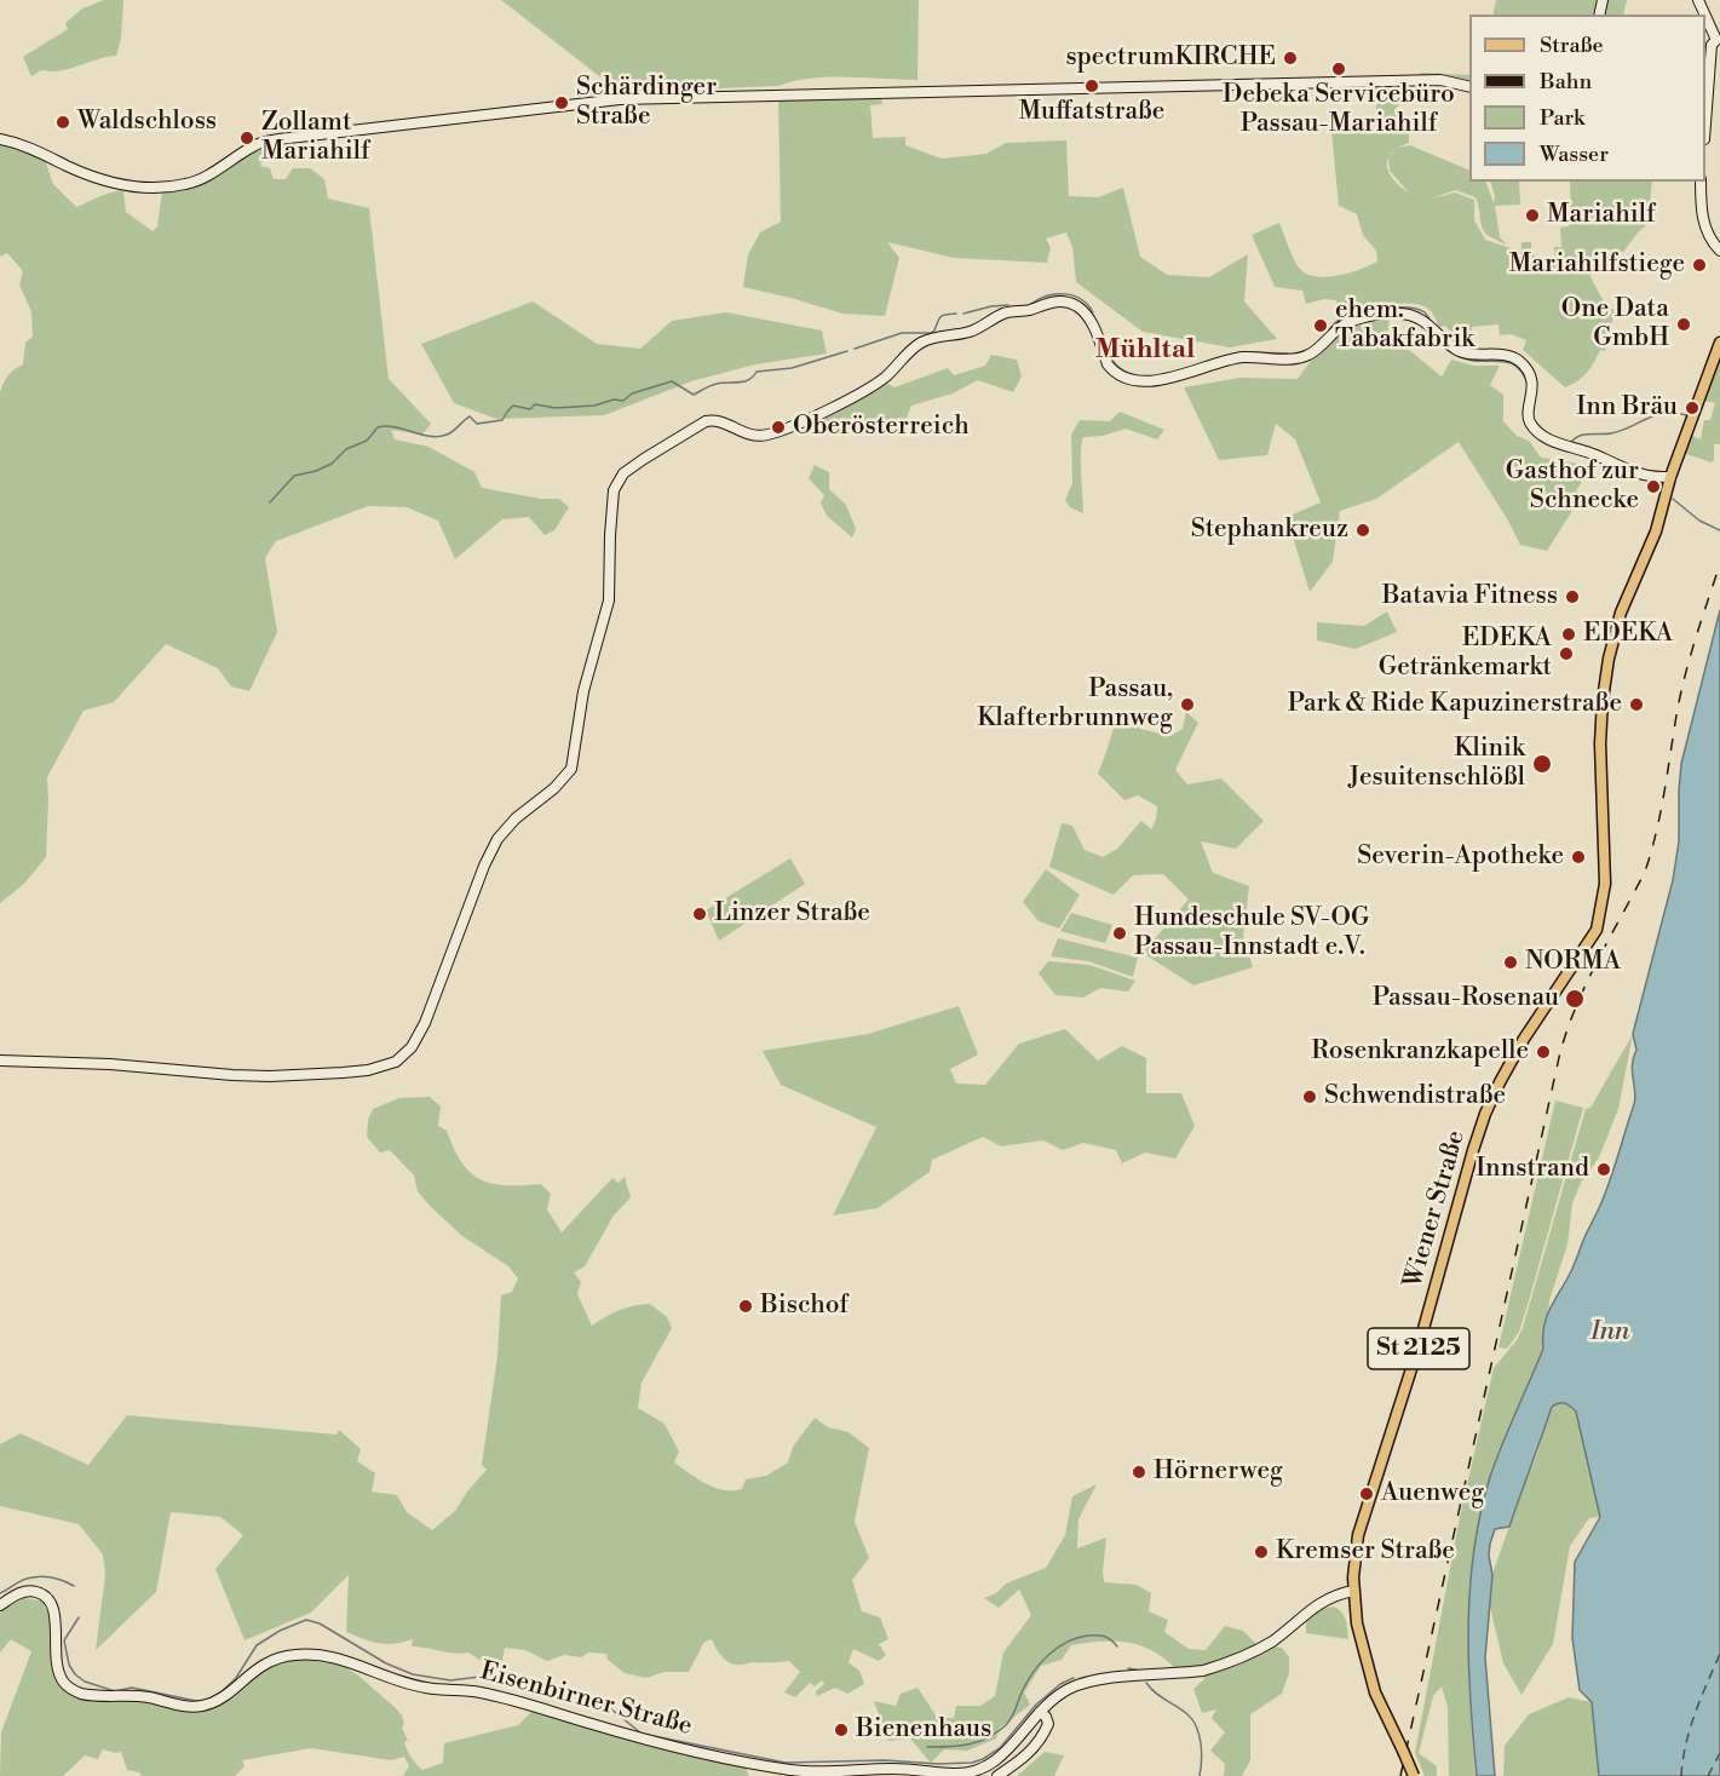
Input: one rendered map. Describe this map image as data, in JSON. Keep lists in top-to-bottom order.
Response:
{
  "streets": {
    "main road": ["Wiener Straße", "St 2125", "Eisenbirner Straße"]
  },
  "crossings": [
    ["Wiener Straße", "St 2125"],
    ["Wiener Straße", "Eisenbirner Straße"]
  ],
  "districts": ["Mühltal"],
  "water": ["Inn"],
  "places": [
    "spectrumKIRCHE",
    "Debeka Servicebüro Passau-Mariahilf",
    "Muffatstraße",
    "Schärdinger Straße",
    "Waldschloss",
    "Zollamt Mariahilf",
    "Mariahilf",
    "Mariahilfstiege",
    "One Data GmbH",
    "ehem. Tabakfabrik",
    "Inn Bräu",
    "Oberösterreich",
    "Gasthof zur Schnecke",
    "Stephankreuz",
    "Batavia Fitness",
    "EDEKA",
    "EDEKA Getränkemarkt",
    "Passau, Klafterbrunnweg",
    "Park & Ride Kapuzinerstraße",
    "Klinik Jesuitenschlößl",
    "Severin-Apotheke",
    "Linzer Straße",
    "Hundeschule SV-OG Passau-Innstadt e.V.",
    "NORMA",
    "Passau-Rosenau",
    "Rosenkranzkapelle",
    "Schwendistraße",
    "Innstrand",
    "Bischof",
    "Hörnerweg",
    "Auenweg",
    "Kremser Straße",
    "Bienenhaus"
  ],
  "legend": [
    "Straße",
    "Bahn",
    "Park",
    "Wasser"
  ]
}
